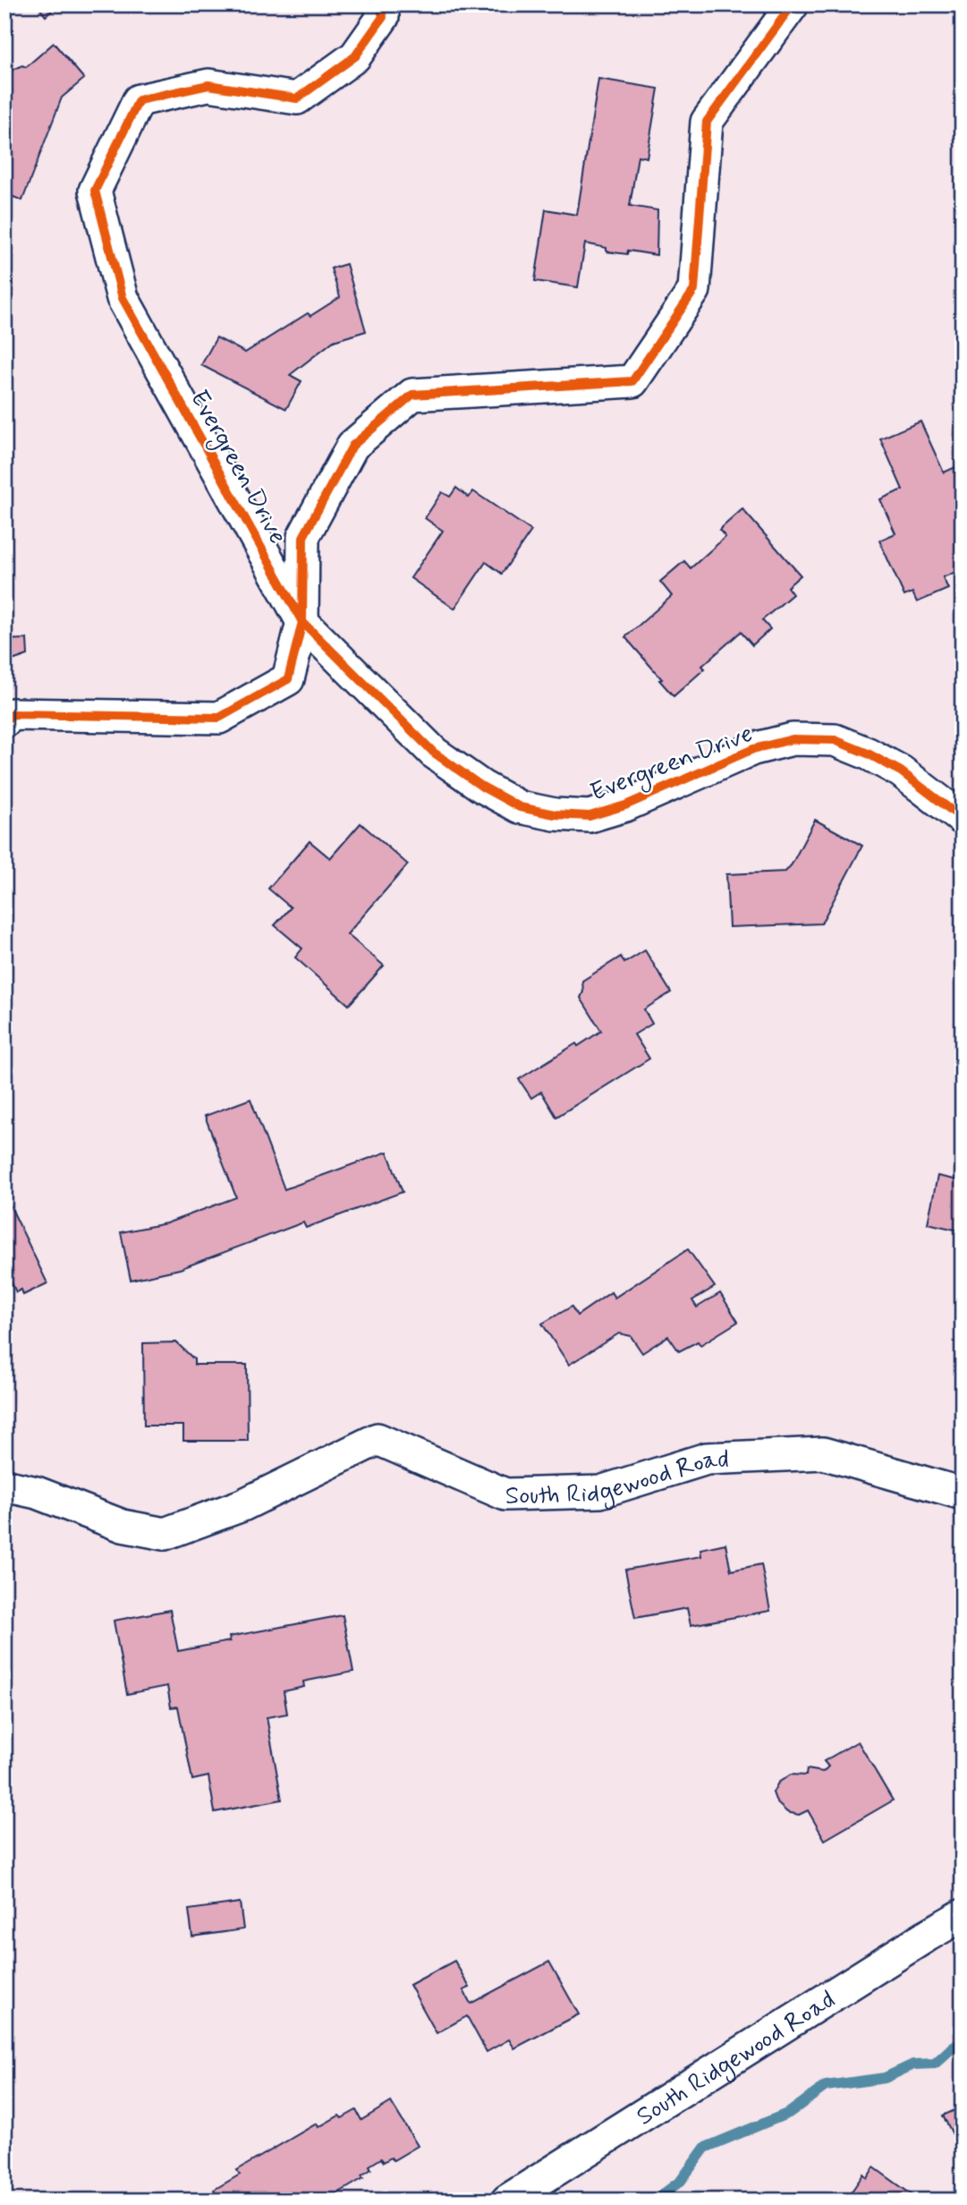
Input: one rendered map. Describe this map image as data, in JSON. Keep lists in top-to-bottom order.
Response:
{
  "streets": {
    "street": ["Evergreen Drive", "South Ridgewood Road"]
  }
}
